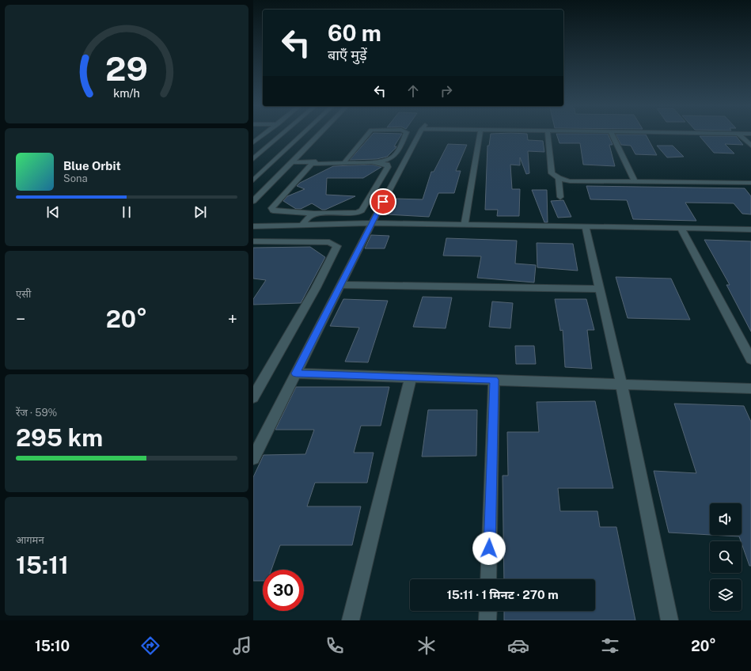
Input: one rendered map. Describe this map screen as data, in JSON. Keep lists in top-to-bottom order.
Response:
{
  "page": {
    "turn": ["60 m", "बाएँ मुड़ें"],
    "song": ["Blue Orbit", "Sona"],
    "tile": [
      "एसी",
      ["रेंज · 59%", "295 km"],
      ["आगमन", "15:11"]
    ],
    "heat": ["−", "20°", "+"],
    "limit": "30",
    "trip": "15:11 · 1 मिनट · 270 m",
    "tabs": ["15:10", "20°"],
    "gauge": ["29", "km/h"]
  }
}
